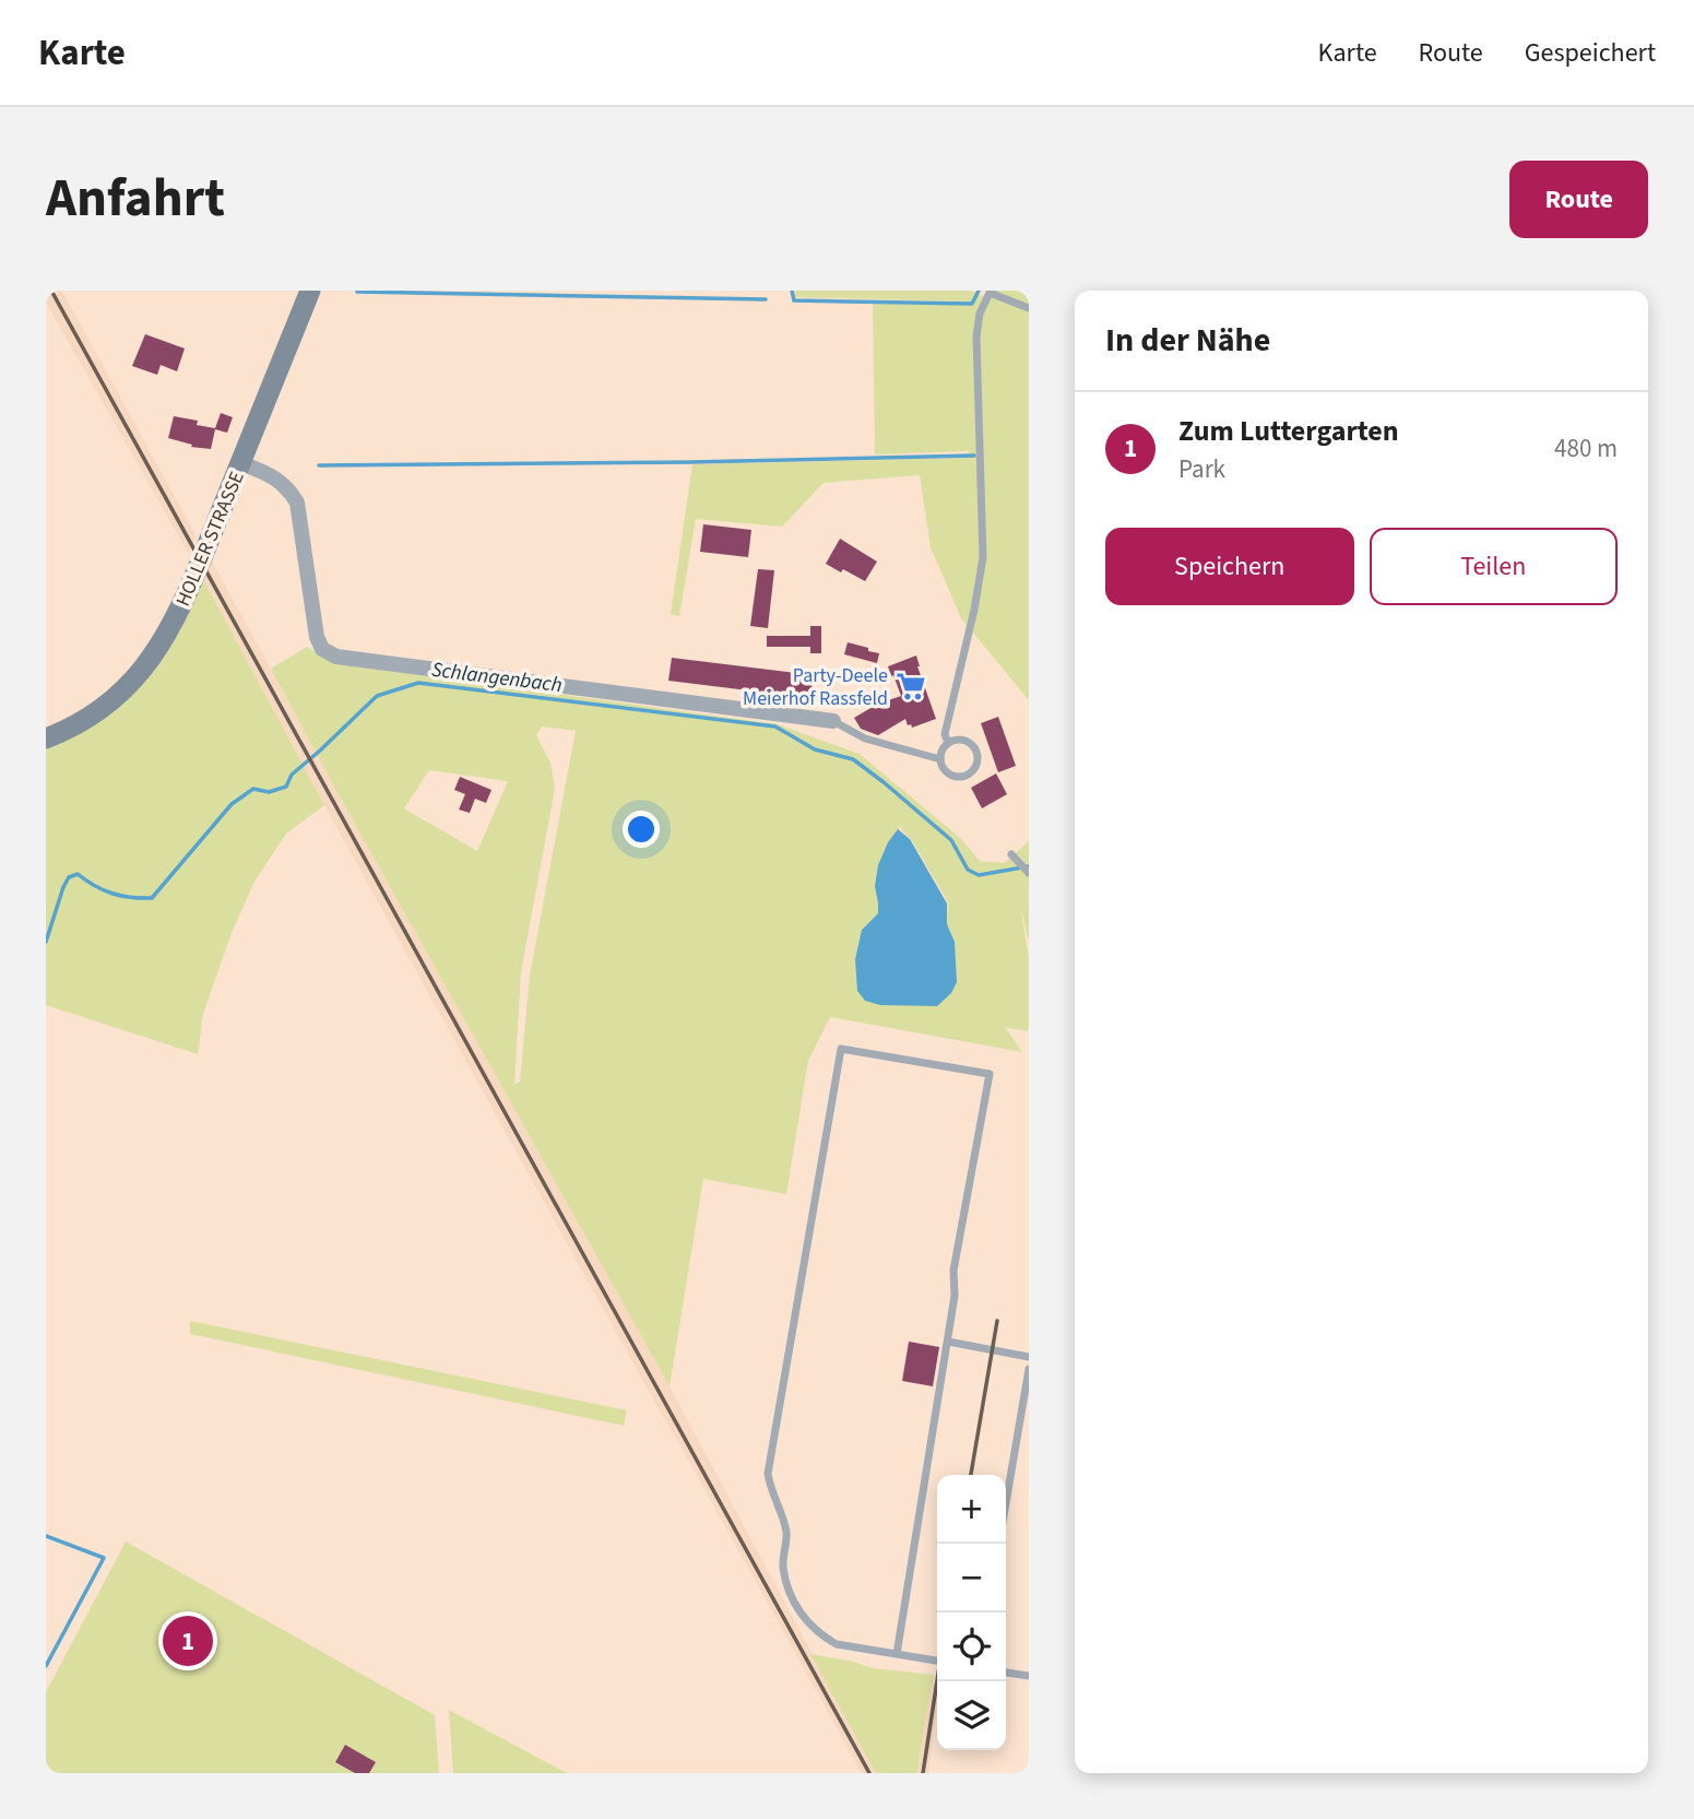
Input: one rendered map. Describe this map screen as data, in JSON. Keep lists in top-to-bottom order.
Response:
{
  "streets": {
    "street": ["HOLLER STRASSE"]
  },
  "water": ["Schlangenbach"],
  "places": {
    "supermarket": ["Party-Deele Meierhof Rassfeld"]
  },
  "page": {
    "header": "Karte",
    "nav": ["Karte", "Route", "Gespeichert"],
    "title": "Anfahrt",
    "buttons": [
      "Route",
      ["Speichern", "Teilen"]
    ],
    "heading": "In der Nähe",
    "list": [
      {
        "mark": "1",
        "name": "Zum Luttergarten",
        "note": "Park",
        "value": "480 m"
      }
    ],
    "map_buttons": ["+", "−"],
    "pins": "1"
  }
}
